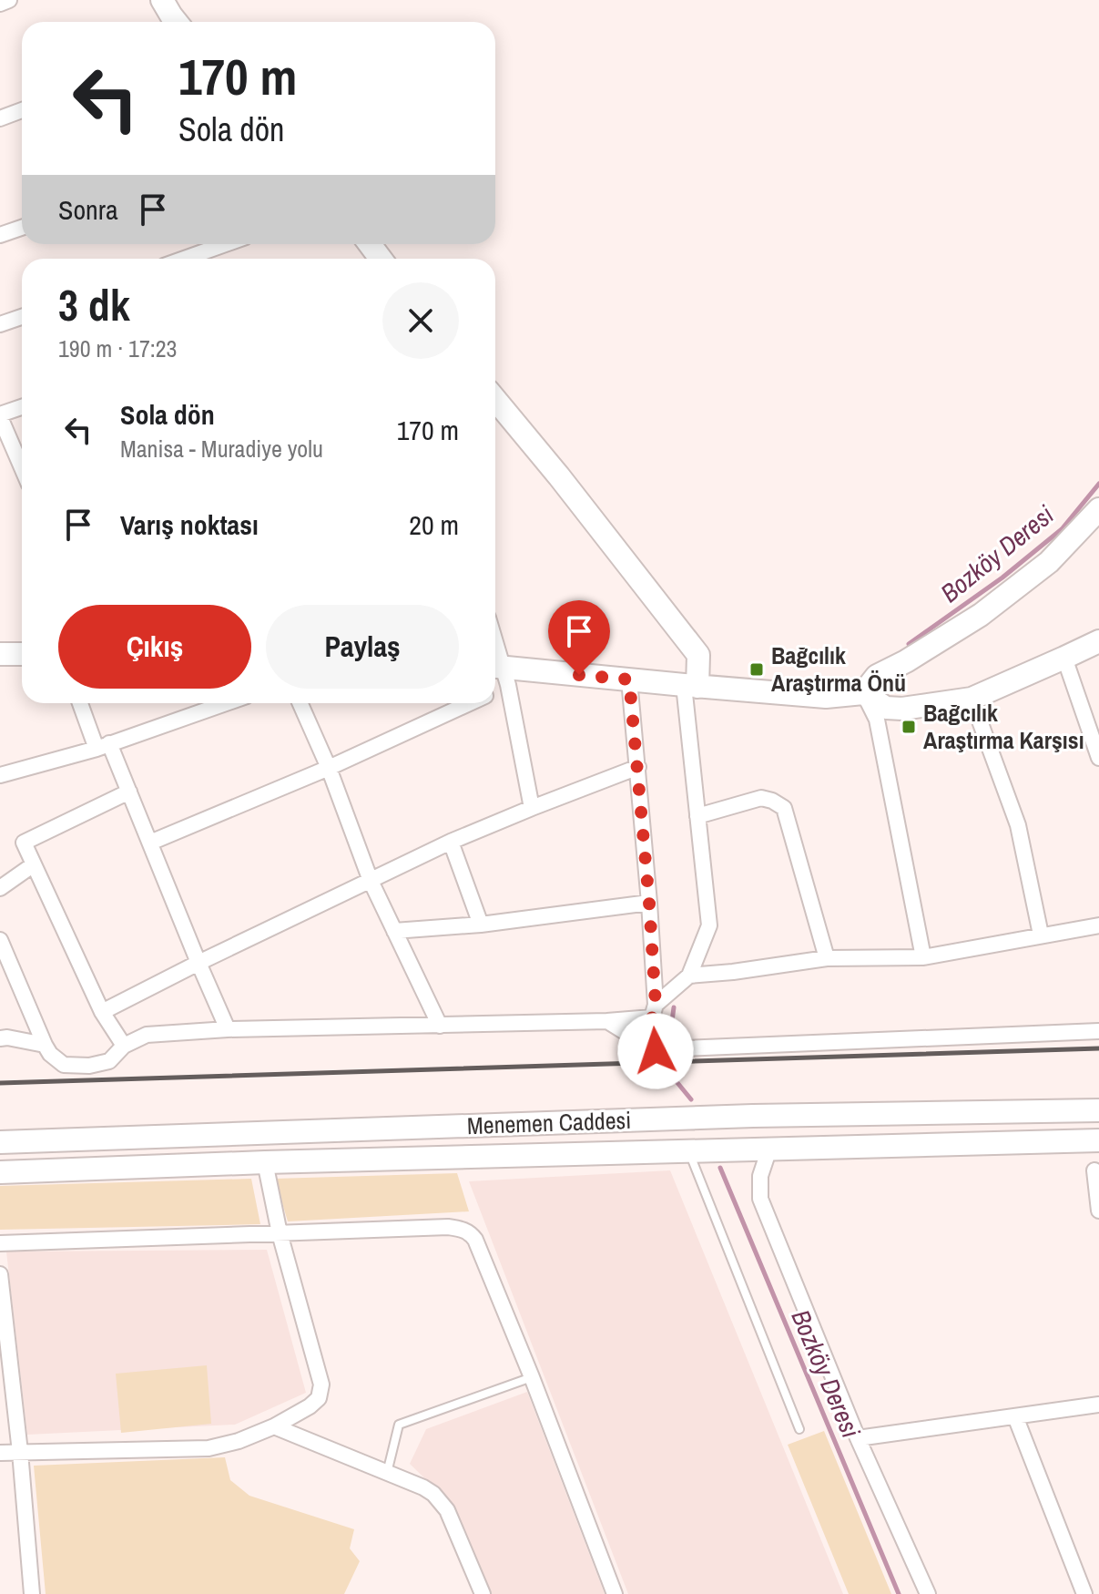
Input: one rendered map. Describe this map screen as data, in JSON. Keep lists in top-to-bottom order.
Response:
{
  "streets": {
    "main road": ["Menemen Caddesi"]
  },
  "water": ["Bozköy Deresi"],
  "places": {
    "transit": ["Bağcılık Araştırma Önü", "Bağcılık Araştırma Karşısı"]
  },
  "page": {
    "turn": ["170 m", "Sola dön"],
    "then": "Sonra",
    "heading": ["3 dk", "190 m · 17:23"],
    "list": [
      {
        "name": "Sola dön",
        "note": "Manisa - Muradiye yolu",
        "value": "170 m"
      },
      {
        "name": "Varış noktası",
        "value": "20 m"
      }
    ],
    "buttons": ["Çıkış", "Paylaş"]
  }
}
